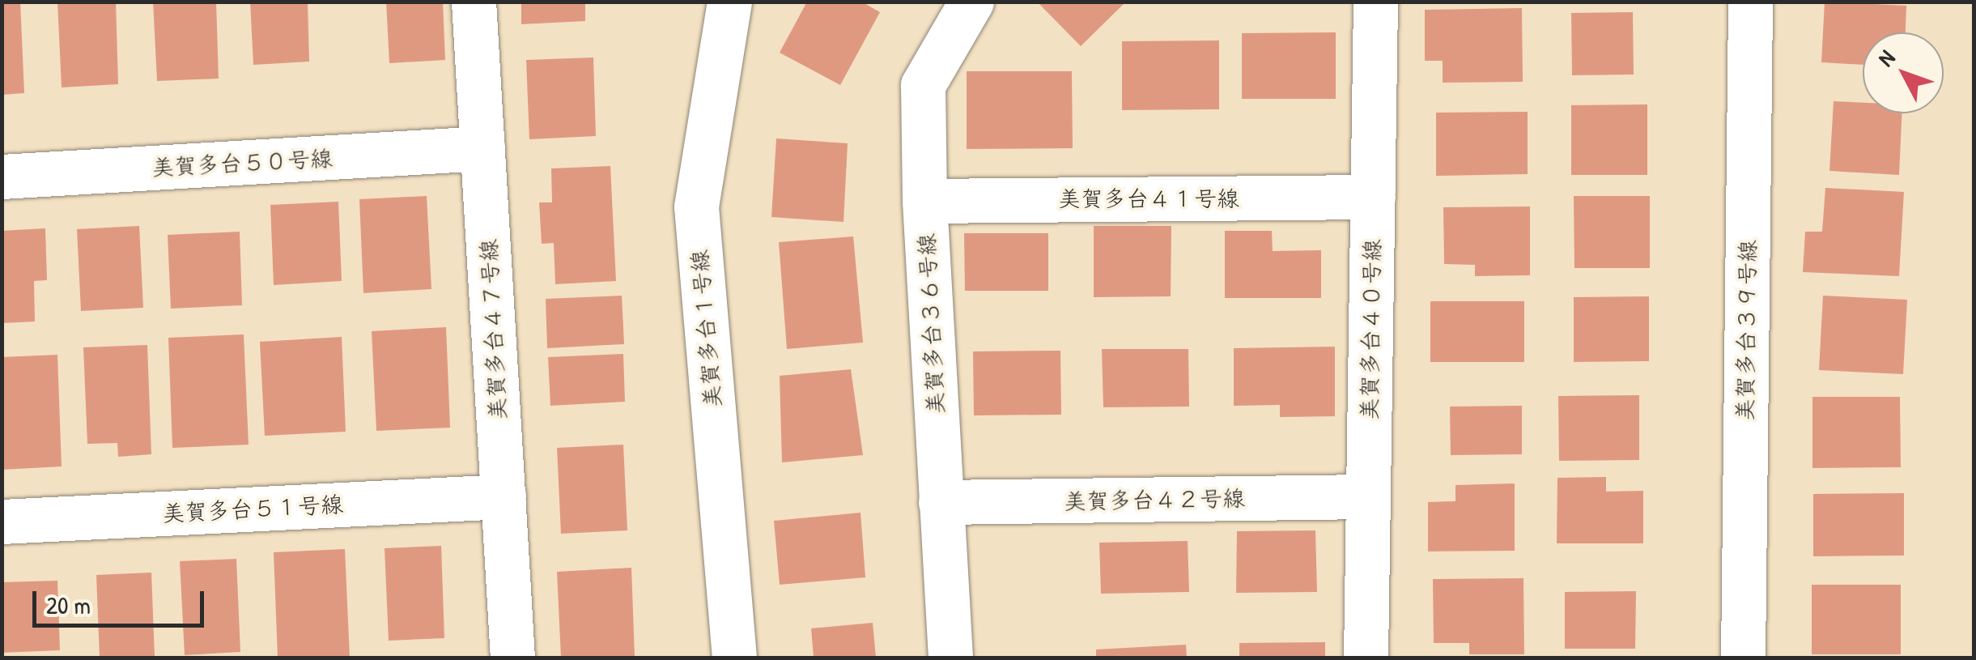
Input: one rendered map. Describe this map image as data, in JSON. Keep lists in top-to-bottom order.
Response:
{
  "streets": {
    "street": [
      "美賀多台５０号線",
      "美賀多台４１号線",
      "美賀多台３６号線",
      "美賀多台１号線",
      "美賀多台４７号線",
      "美賀多台４０号線",
      "美賀多台３９号線",
      "美賀多台４２号線",
      "美賀多台５１号線"
    ]
  },
  "crossings": [
    ["美賀多台５０号線", "美賀多台４７号線"],
    ["美賀多台４１号線", "美賀多台３６号線"],
    ["美賀多台４１号線", "美賀多台４０号線"],
    ["美賀多台３６号線", "美賀多台４２号線"],
    ["美賀多台４７号線", "美賀多台５１号線"],
    ["美賀多台４０号線", "美賀多台４２号線"]
  ],
  "scale_bar": "20 m",
  "north": "top left"
}
